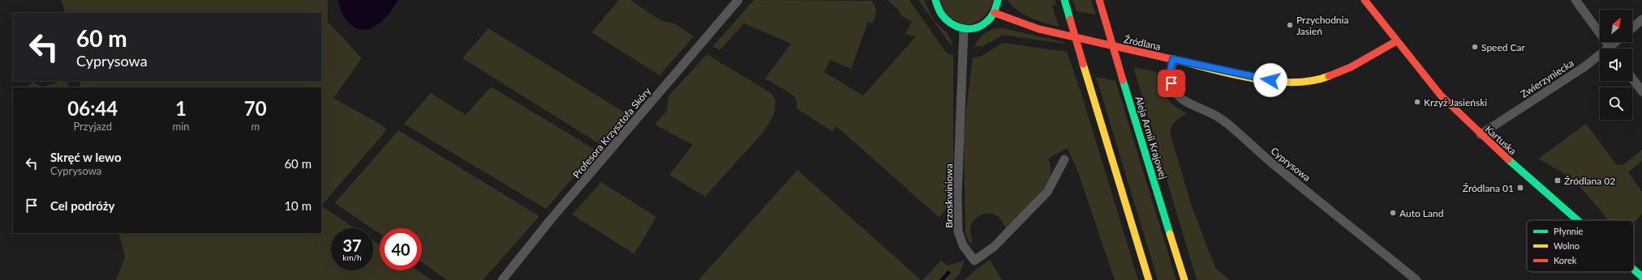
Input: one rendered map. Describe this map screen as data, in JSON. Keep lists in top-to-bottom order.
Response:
{
  "streets": {
    "street": [
      "Źródlana",
      "Zwierzyniecka",
      "Profesora Krzysztofa Skóry",
      "Aleja Armii Krajowej",
      "Kartuska",
      "Cyprysowa",
      "Brzoskwiniowa"
    ]
  },
  "crossings": [
    ["Źródlana", "Kartuska"],
    ["Źródlana", "Cyprysowa"],
    ["Zwierzyniecka", "Kartuska"]
  ],
  "places": {
    "other": [
      "Przychodnia Jasień",
      "Speed Car",
      "Krzyż Jasieński",
      "Auto Land"
    ],
    "transit": ["Źródlana 02", "Źródlana 01"]
  },
  "legend": ["Płynnie", "Wolno", "Korek"],
  "north": "top right",
  "page": {
    "turn": ["60 m", "Cyprysowa"],
    "eta": [
      "06:44",
      "Przyjazd",
      "1",
      "min",
      "70",
      "m"
    ],
    "list": [
      {
        "name": "Skręć w lewo",
        "note": "Cyprysowa",
        "value": "60 m"
      },
      {
        "name": "Cel podróży",
        "value": "10 m"
      }
    ],
    "speed": "37 km/h",
    "limit": "40"
  }
}
